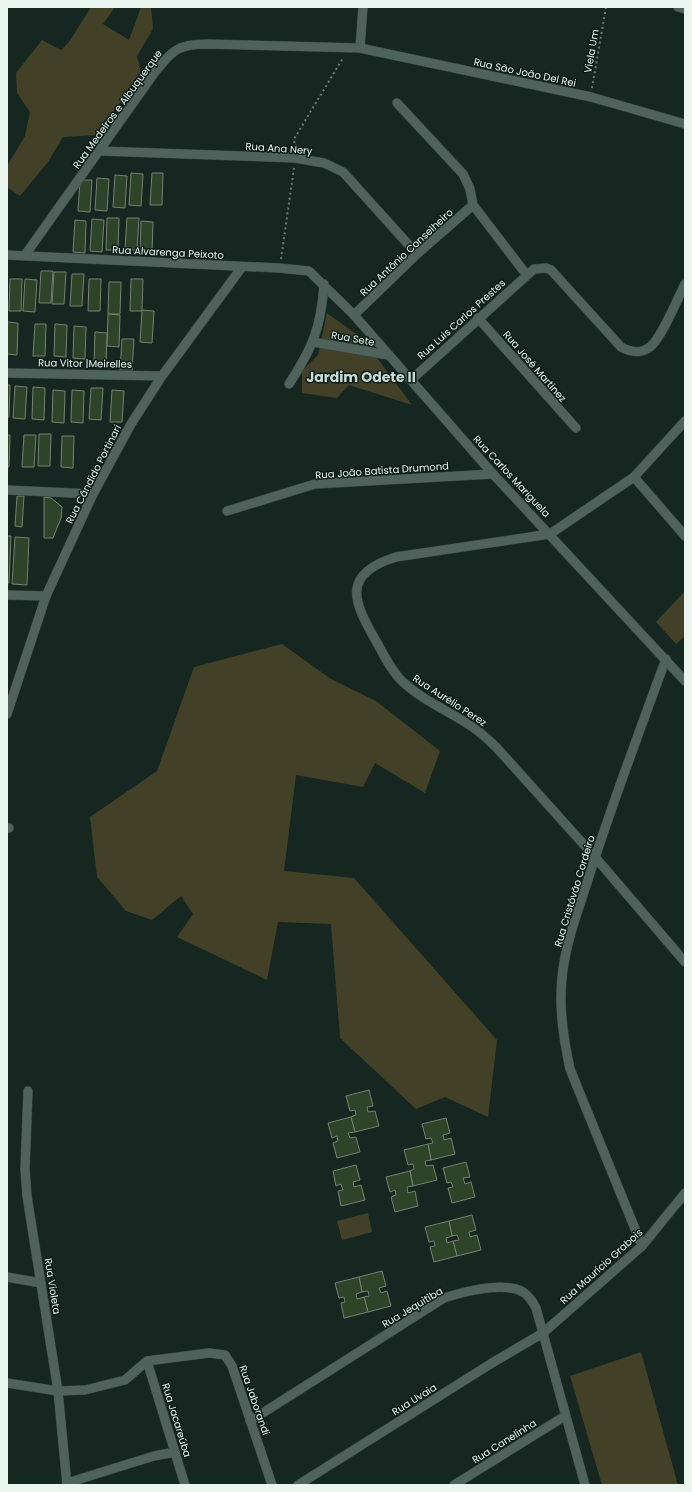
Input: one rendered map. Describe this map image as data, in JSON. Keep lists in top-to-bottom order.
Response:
{
  "streets": {
    "street": [
      "Rua São João Del Rei",
      "Rua Medeiros e Albuquerque",
      "Rua Ana Nery",
      "Rua Alvarenga Peixoto",
      "Rua Antônio Conselheiro",
      "Rua Luis Carlos Prestes",
      "Rua Sete",
      "Rua Vitor |Meirelles",
      "Rua José Martinez",
      "Rua João Batista Drumond",
      "Rua Cândido Portinari",
      "Rua Carlos Mariguela",
      "Rua Aurélio Perez",
      "Rua Cristóvão Cordeiro",
      "Rua Maurício Grabois",
      "Rua Violeta",
      "Rua Jequitiba",
      "Rua Uvaia",
      "Rua Jaborandi",
      "Rua Jacareúba",
      "Rua Canelinha"
    ],
    "path": ["Viela Um"]
  },
  "crossings": [
    ["Viela Um", "Rua São João Del Rei"],
    ["Rua São João Del Rei", "Rua Medeiros e Albuquerque"],
    ["Rua Medeiros e Albuquerque", "Rua Ana Nery"],
    ["Rua Medeiros e Albuquerque", "Rua Alvarenga Peixoto"],
    ["Rua Ana Nery", "Rua Antônio Conselheiro"],
    ["Rua Alvarenga Peixoto", "Rua Cândido Portinari"],
    ["Rua Alvarenga Peixoto", "Rua Carlos Mariguela"],
    ["Rua Antônio Conselheiro", "Rua Carlos Mariguela"],
    ["Rua Luis Carlos Prestes", "Rua José Martinez"],
    ["Rua Luis Carlos Prestes", "Rua Carlos Mariguela"],
    ["Rua Sete", "Rua Carlos Mariguela"],
    ["Rua Vitor |Meirelles", "Rua Cândido Portinari"],
    ["Rua João Batista Drumond", "Rua Carlos Mariguela"],
    ["Rua Carlos Mariguela", "Rua Aurélio Perez"],
    ["Rua Carlos Mariguela", "Rua Cristóvão Cordeiro"],
    ["Rua Aurélio Perez", "Rua Cristóvão Cordeiro"],
    ["Rua Cristóvão Cordeiro", "Rua Maurício Grabois"],
    ["Rua Maurício Grabois", "Rua Jequitiba"],
    ["Rua Maurício Grabois", "Rua Uvaia"],
    ["Rua Jequitiba", "Rua Uvaia"],
    ["Rua Jequitiba", "Rua Jaborandi"],
    ["Rua Jequitiba", "Rua Canelinha"],
    ["Rua Jaborandi", "Rua Jacareúba"]
  ],
  "districts": ["Jardim Odete II"]
}
